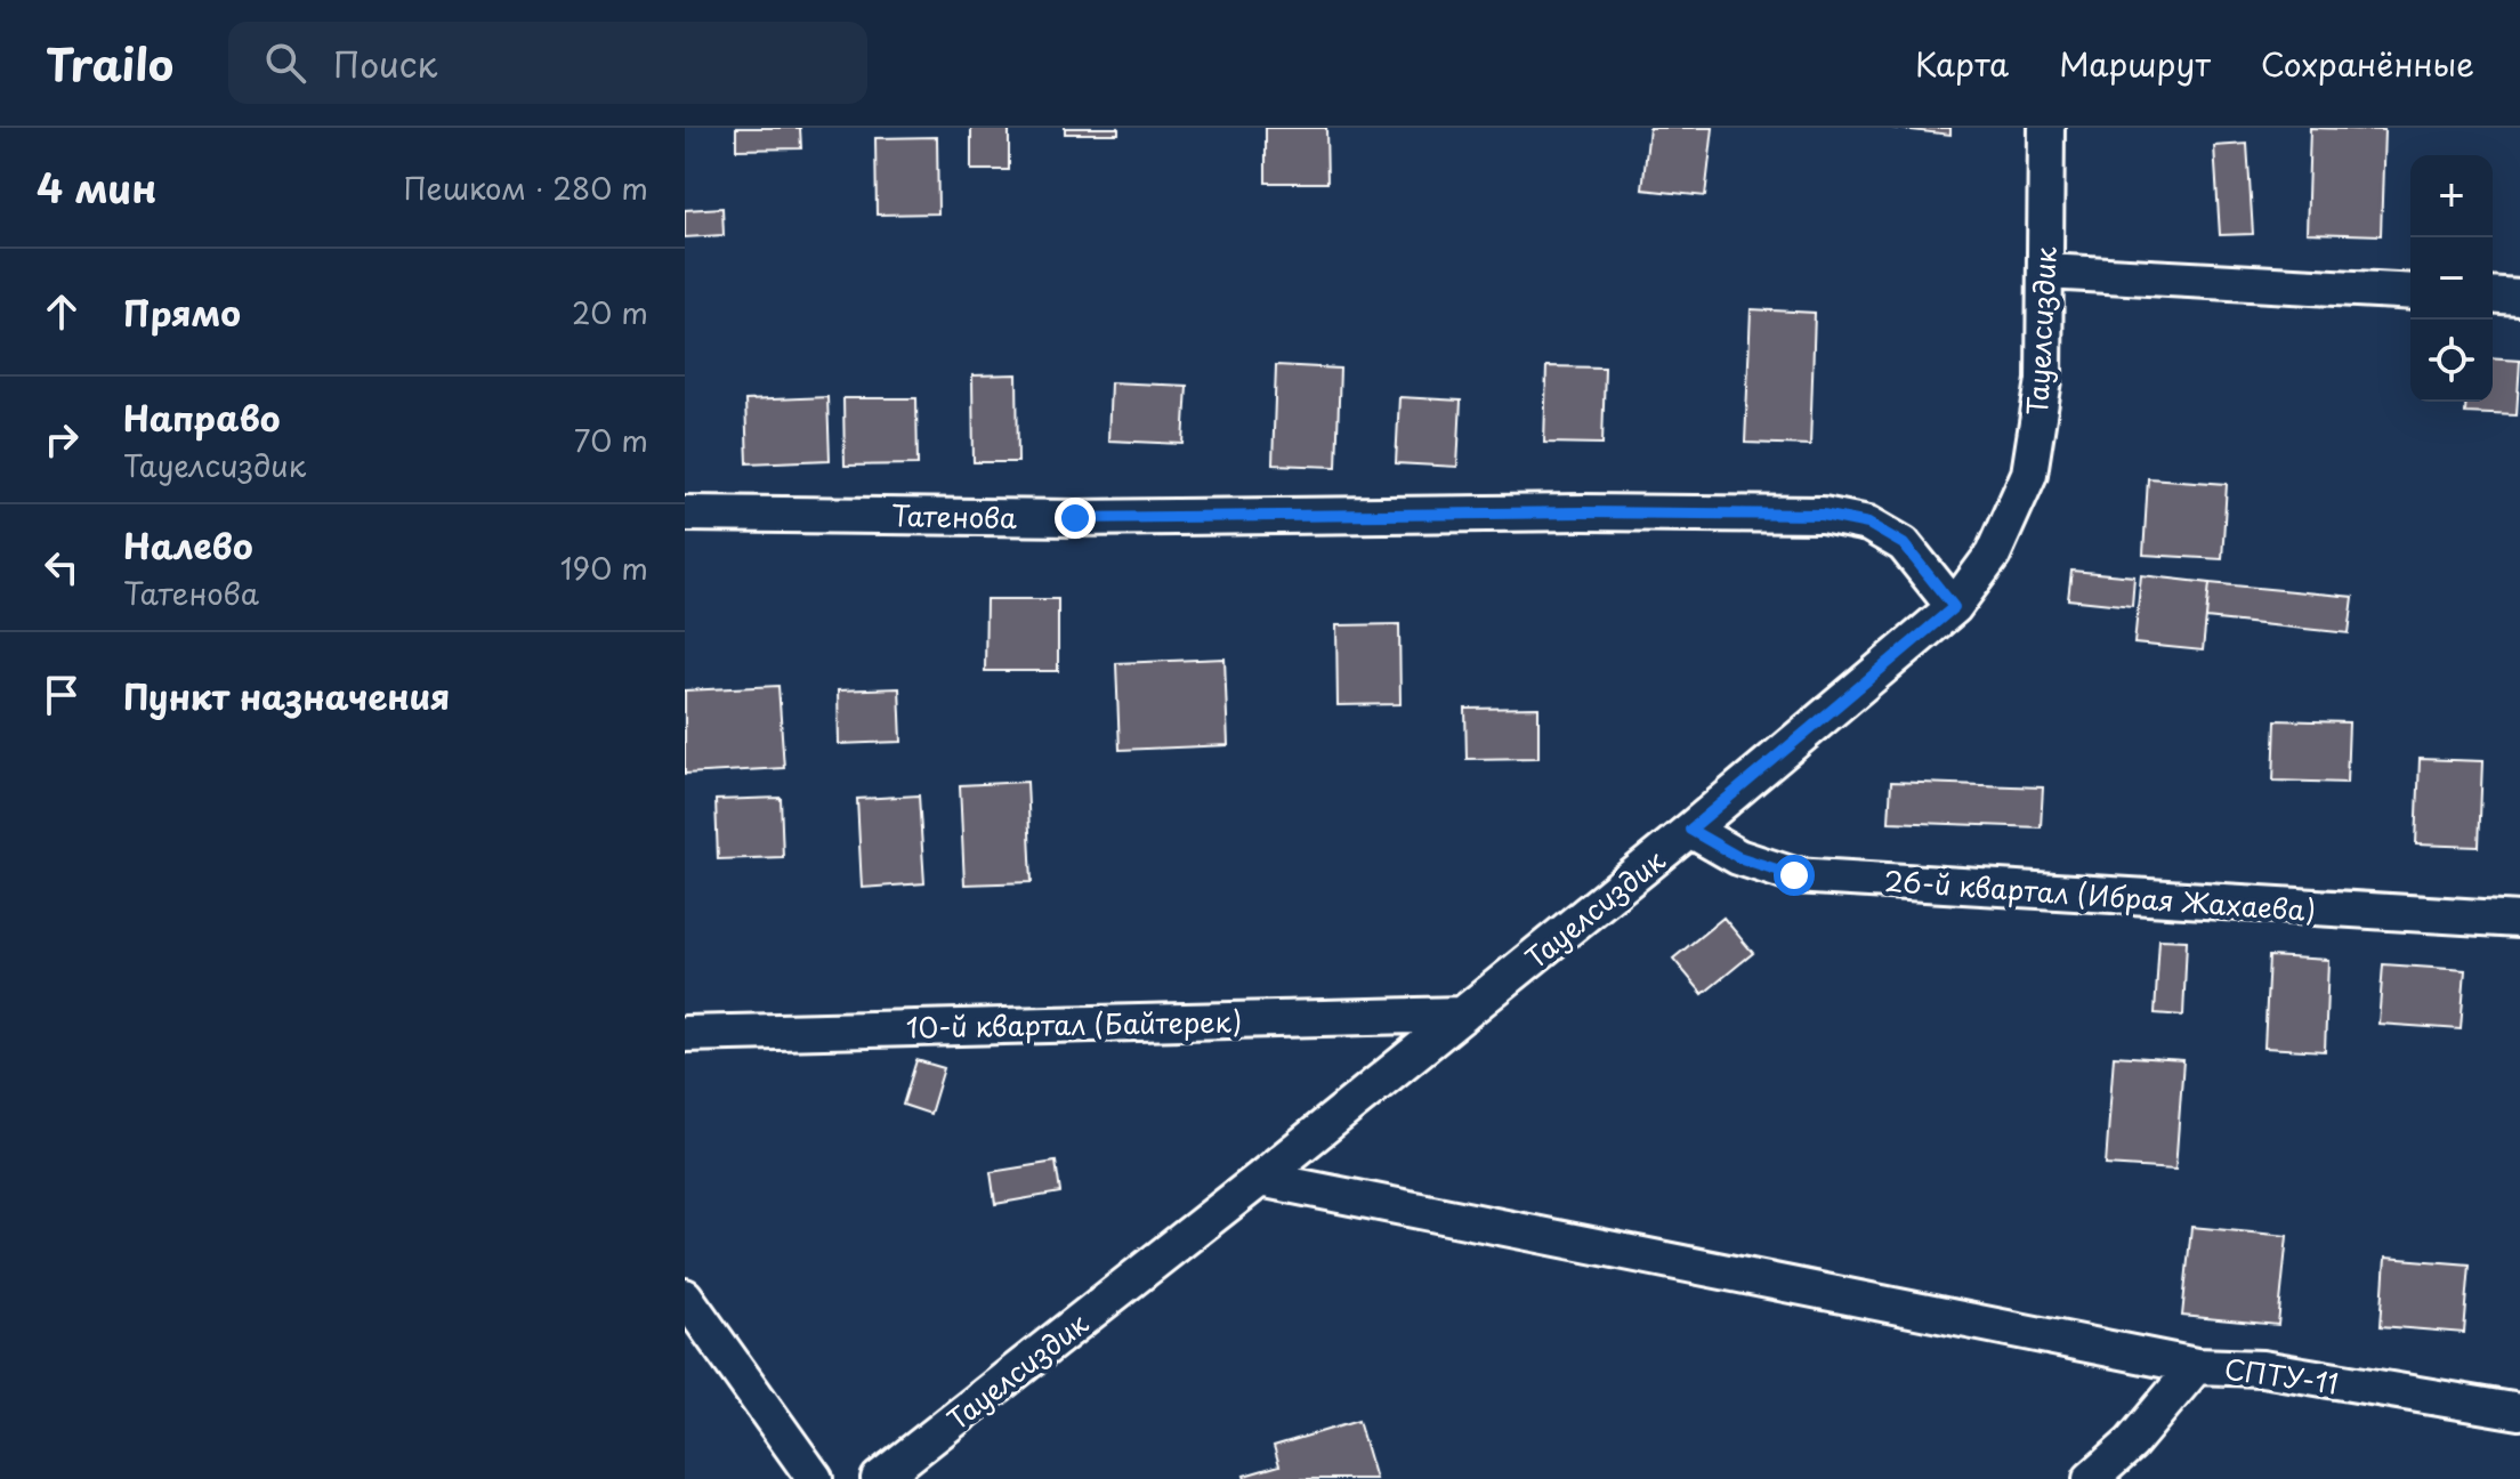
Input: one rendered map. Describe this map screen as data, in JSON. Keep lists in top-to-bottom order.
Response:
{
  "streets": {
    "street": [
      "Тауелсиздик",
      "Татенова",
      "26-й квартал (Ибрая Жахаева)",
      "10-й квартал (Байтерек)",
      "СПТУ-11"
    ]
  },
  "crossings": [
    ["Тауелсиздик", "Татенова"],
    ["Тауелсиздик", "26-й квартал (Ибрая Жахаева)"],
    ["Тауелсиздик", "10-й квартал (Байтерек)"]
  ],
  "page": {
    "header": "Trailo",
    "search": "Поиск",
    "nav": ["Карта", "Маршрут", "Сохранённые"],
    "heading": ["4 мин", "Пешком · 280 m"],
    "map_buttons": ["+", "−"],
    "list": [
      ["Прямо", "20 m"],
      ["Направо", "Тауелсиздик", "70 m"],
      ["Налево", "Татенова", "190 m"],
      "Пункт назначения"
    ]
  }
}
